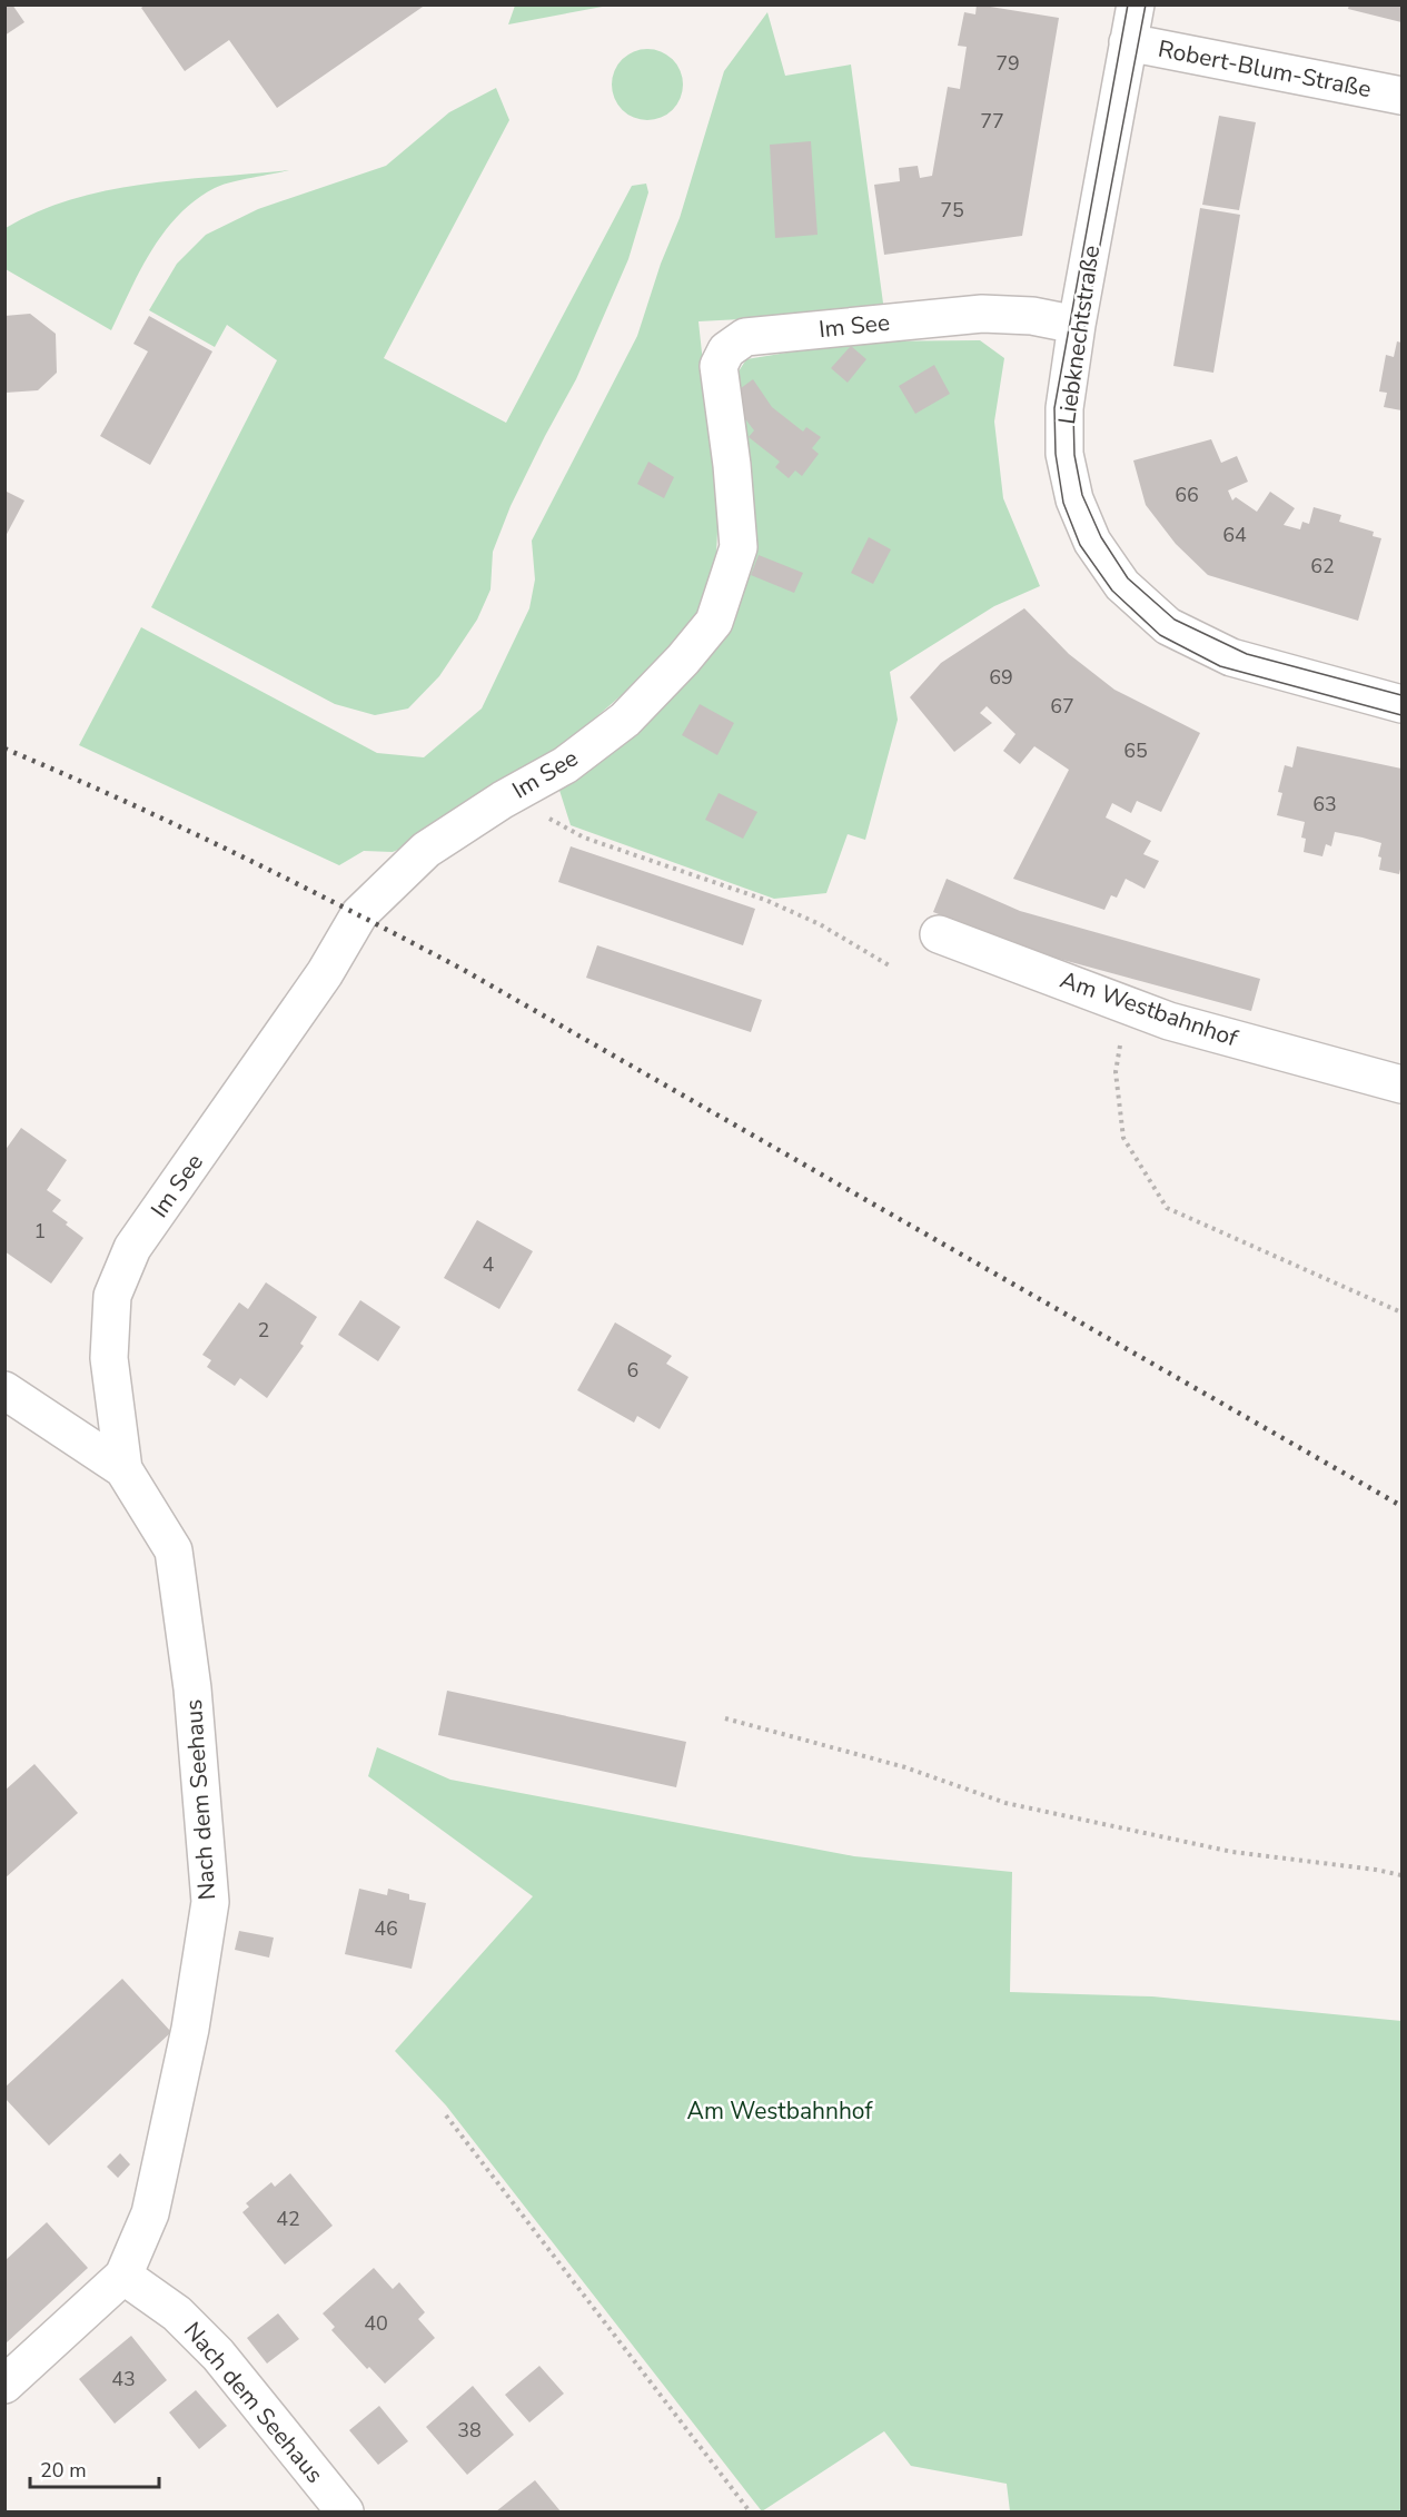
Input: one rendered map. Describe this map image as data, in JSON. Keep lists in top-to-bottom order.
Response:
{
  "streets": {
    "street": [
      "Robert-Blum-Straße",
      "Im See",
      "Liebknechtstraße",
      "Am Westbahnhof",
      "Nach dem Seehaus"
    ]
  },
  "crossings": [
    ["Robert-Blum-Straße", "Liebknechtstraße"],
    ["Im See", "Liebknechtstraße"],
    ["Im See", "Nach dem Seehaus"]
  ],
  "parks": ["Am Westbahnhof"],
  "house_numbers": [
    "79",
    "77",
    "75",
    "66",
    "64",
    "62",
    "69",
    "67",
    "65",
    "63",
    "1",
    "4",
    "2",
    "6",
    "46",
    "42",
    "40",
    "43",
    "38"
  ],
  "scale_bar": "20 m"
}
